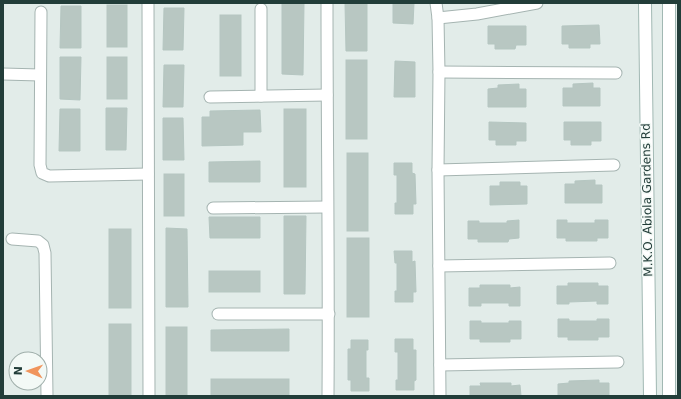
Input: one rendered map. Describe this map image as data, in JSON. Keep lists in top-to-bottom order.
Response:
{
  "streets": {
    "street": ["M.K.O. Abiola Gardens Rd"]
  },
  "north": "left"
}
